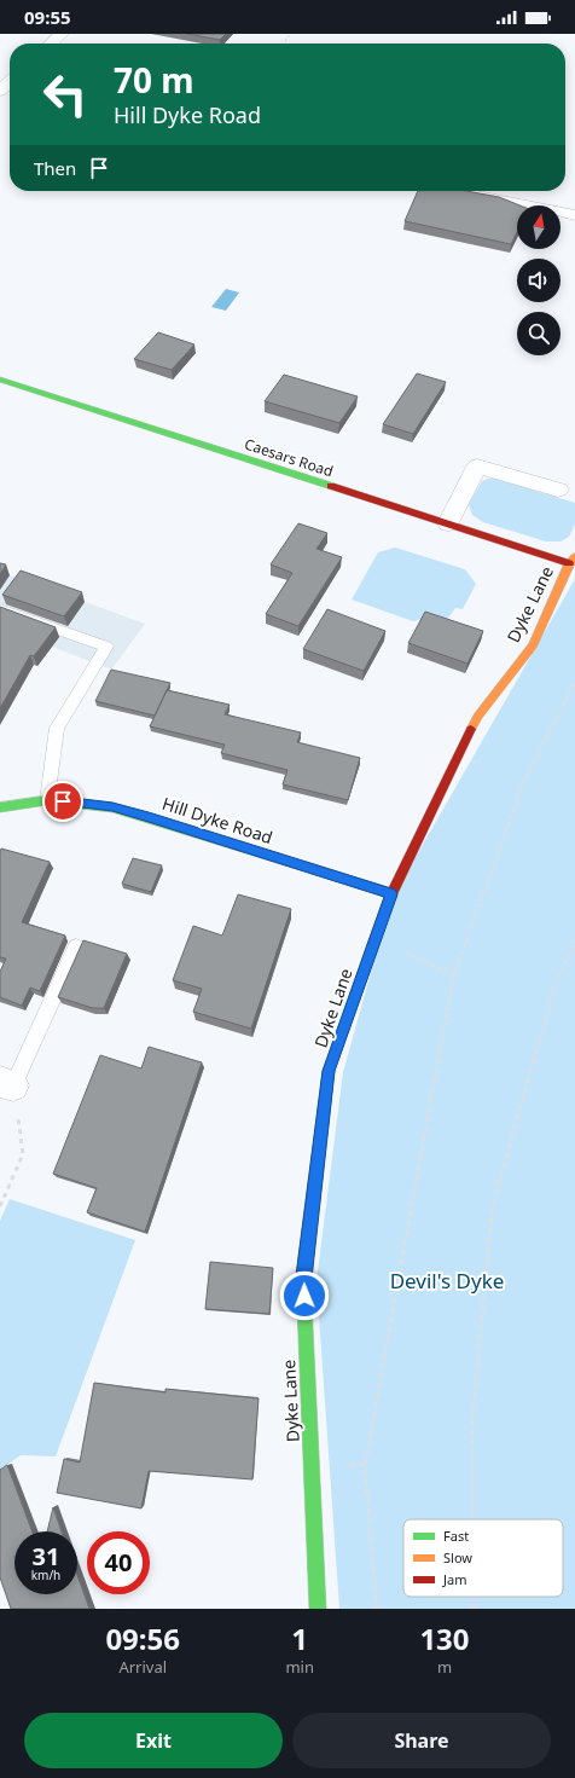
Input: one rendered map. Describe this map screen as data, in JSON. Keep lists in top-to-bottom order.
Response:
{
  "streets": {
    "street": ["Caesars Road", "Dyke Lane", "Hill Dyke Road"]
  },
  "crossings": [
    ["Caesars Road", "Dyke Lane"],
    ["Dyke Lane", "Hill Dyke Road"]
  ],
  "parks": ["Devil's Dyke"],
  "legend": ["Fast", "Slow", "Jam"],
  "north": "top",
  "page": {
    "status": "09:55",
    "turn": ["70 m", "Hill Dyke Road"],
    "then": "Then",
    "speed": "31 km/h",
    "limit": "40",
    "eta": [
      "09:56",
      "Arrival",
      "1",
      "min",
      "130",
      "m"
    ],
    "buttons": ["Exit", "Share"]
  }
}
